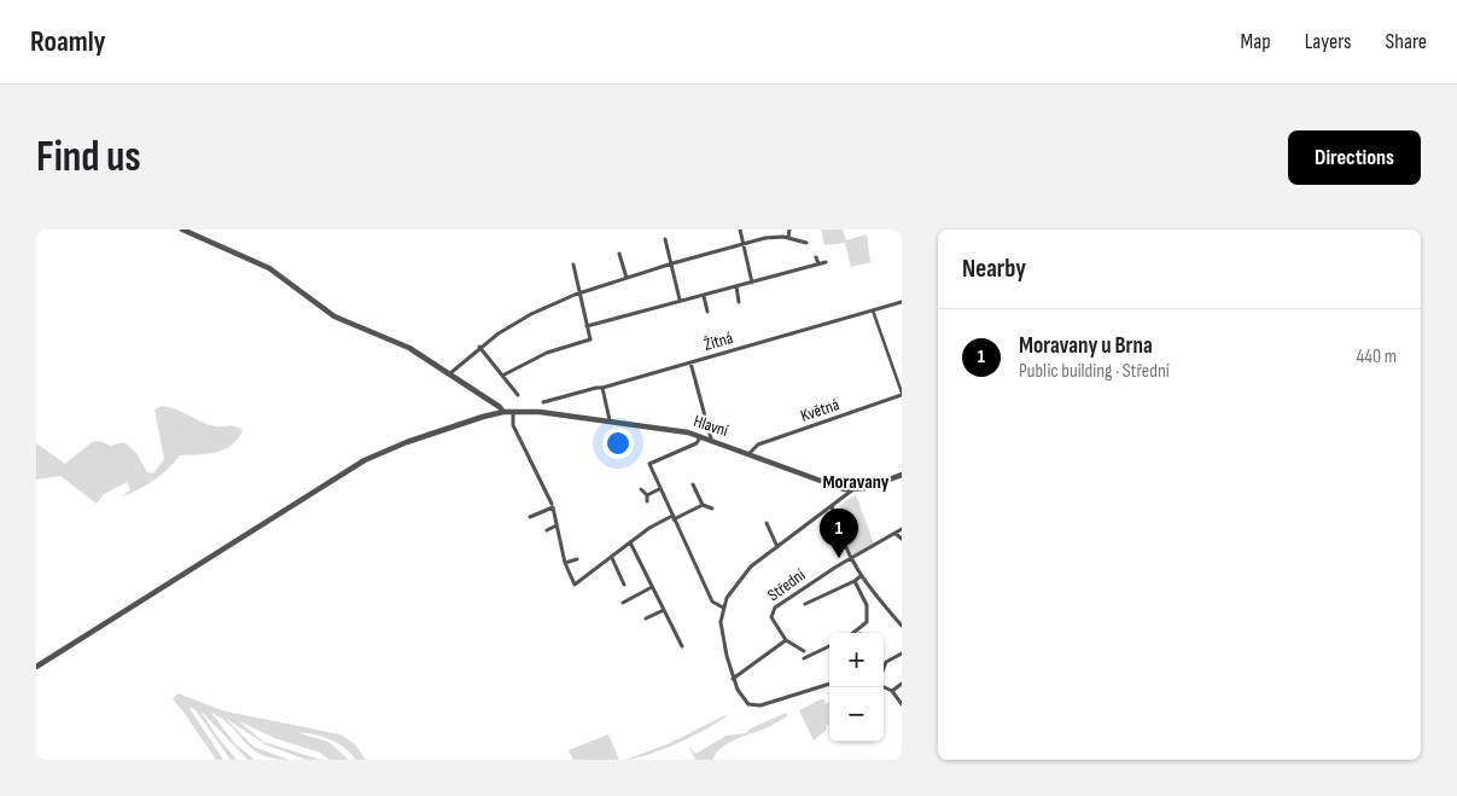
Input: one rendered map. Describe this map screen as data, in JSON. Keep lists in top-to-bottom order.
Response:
{
  "streets": {
    "street": [
      "Žitná",
      "Květná",
      "Hlavní",
      "Střední"
    ]
  },
  "crossings": [
    ["Květná", "Hlavní"]
  ],
  "districts": ["Moravany"],
  "page": {
    "header": "Roamly",
    "nav": ["Map", "Layers", "Share"],
    "buttons": "Directions",
    "title": "Find us",
    "heading": "Nearby",
    "list": [
      {
        "mark": "1",
        "name": "Moravany u Brna",
        "note": "Public building · Střední",
        "value": "440 m"
      }
    ],
    "pins": "1",
    "map_buttons": ["+", "−"]
  }
}
